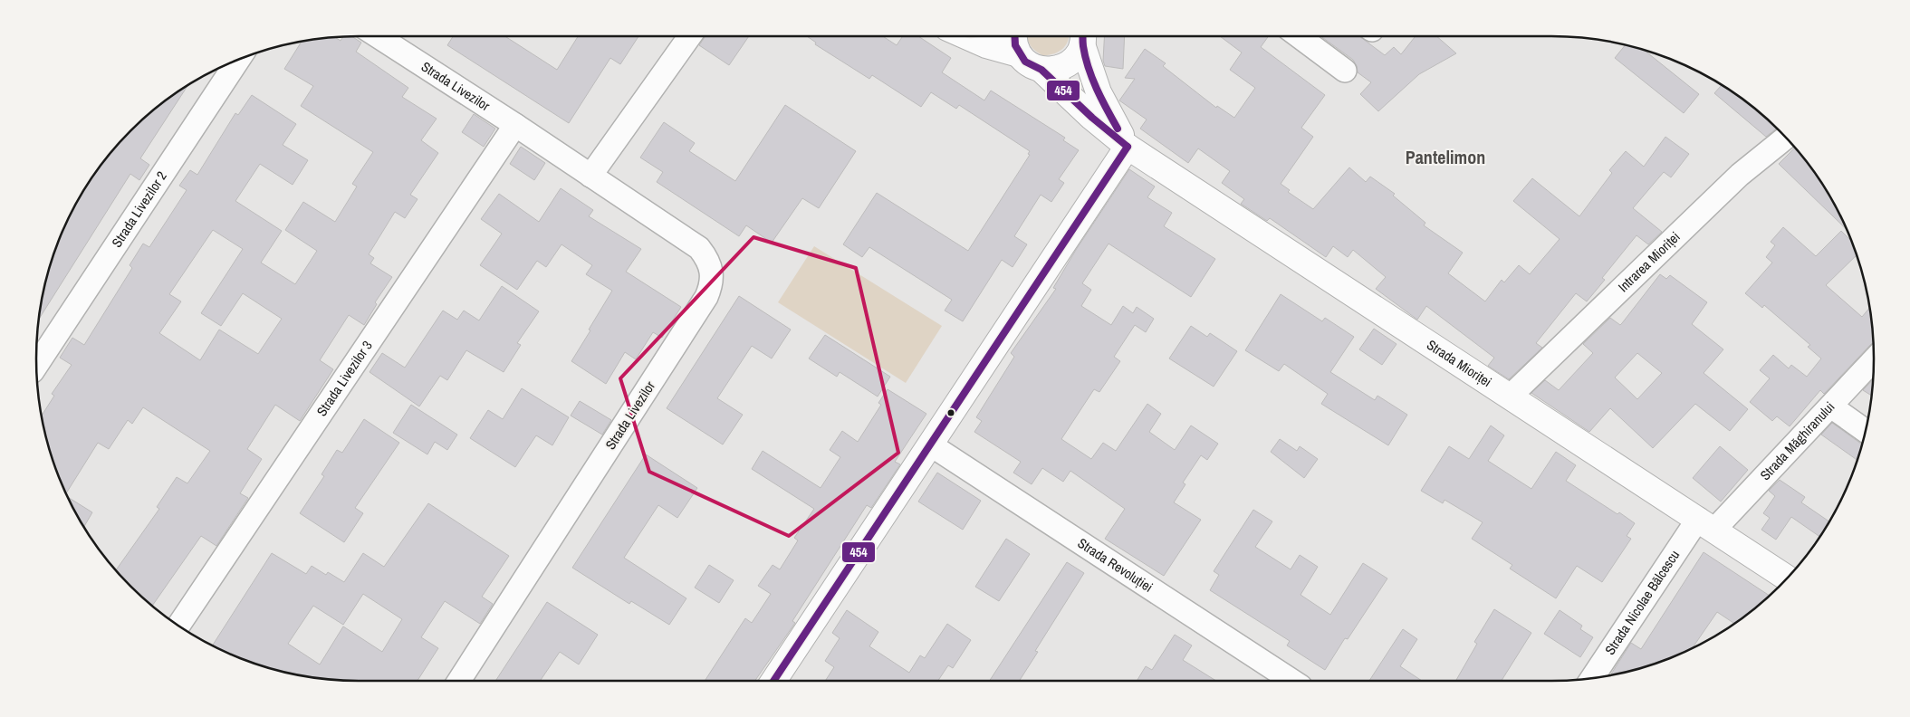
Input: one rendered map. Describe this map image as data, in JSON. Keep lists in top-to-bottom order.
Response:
{
  "streets": {
    "street": [
      "Strada Livezilor",
      "Strada Livezilor 2",
      "Intrarea Mioriței",
      "Strada Mioriței",
      "Strada Livezilor 3",
      "Strada Măghiranului",
      "Strada Revoluției",
      "Strada Nicolae Bălcescu"
    ]
  },
  "crossings": [
    ["Strada Livezilor", "Strada Livezilor 3"],
    ["Intrarea Mioriței", "Strada Mioriței"],
    ["Strada Mioriței", "Strada Măghiranului"],
    ["Strada Mioriței", "Strada Nicolae Bălcescu"],
    ["Strada Măghiranului", "Strada Nicolae Bălcescu"]
  ],
  "districts": ["Pantelimon"],
  "lines": ["transit line 454"]
}
